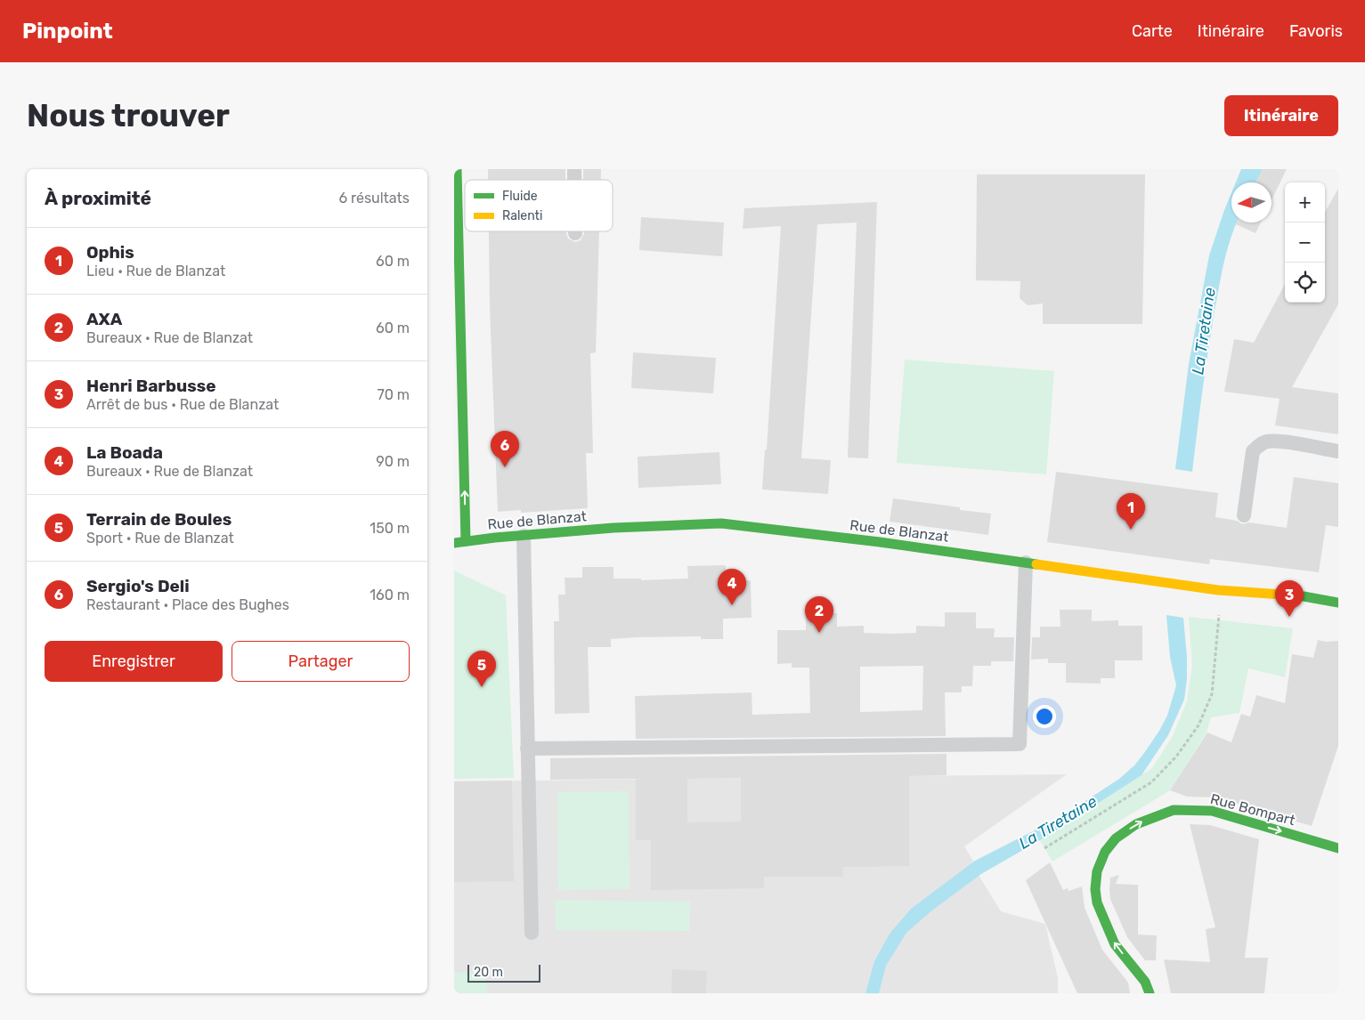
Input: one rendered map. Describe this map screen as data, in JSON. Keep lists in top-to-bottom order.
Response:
{
  "streets": {
    "street": ["Rue de Blanzat", "Rue Bompart"]
  },
  "water": ["La Tiretaine"],
  "legend": ["Fluide", "Ralenti"],
  "scale_bar": "20 m",
  "north": "left",
  "page": {
    "header": "Pinpoint",
    "nav": ["Carte", "Itinéraire", "Favoris"],
    "buttons": [
      "Itinéraire",
      ["Enregistrer", "Partager"]
    ],
    "title": "Nous trouver",
    "heading": ["À proximité", "6 résultats"],
    "map_buttons": ["+", "−"],
    "list": [
      {
        "mark": "1",
        "name": "Ophis",
        "note": "Lieu · Rue de Blanzat",
        "value": "60 m"
      },
      {
        "mark": "2",
        "name": "AXA",
        "note": "Bureaux · Rue de Blanzat",
        "value": "60 m"
      },
      {
        "mark": "3",
        "name": "Henri Barbusse",
        "note": "Arrêt de bus · Rue de Blanzat",
        "value": "70 m"
      },
      {
        "mark": "4",
        "name": "La Boada",
        "note": "Bureaux · Rue de Blanzat",
        "value": "90 m"
      },
      {
        "mark": "5",
        "name": "Terrain de Boules",
        "note": "Sport · Rue de Blanzat",
        "value": "150 m"
      },
      {
        "mark": "6",
        "name": "Sergio's Deli",
        "note": "Restaurant · Place des Bughes",
        "value": "160 m"
      }
    ],
    "pins": [
      "6",
      "1",
      "4",
      "3",
      "2",
      "5"
    ],
    "scale": "20 m"
  }
}
